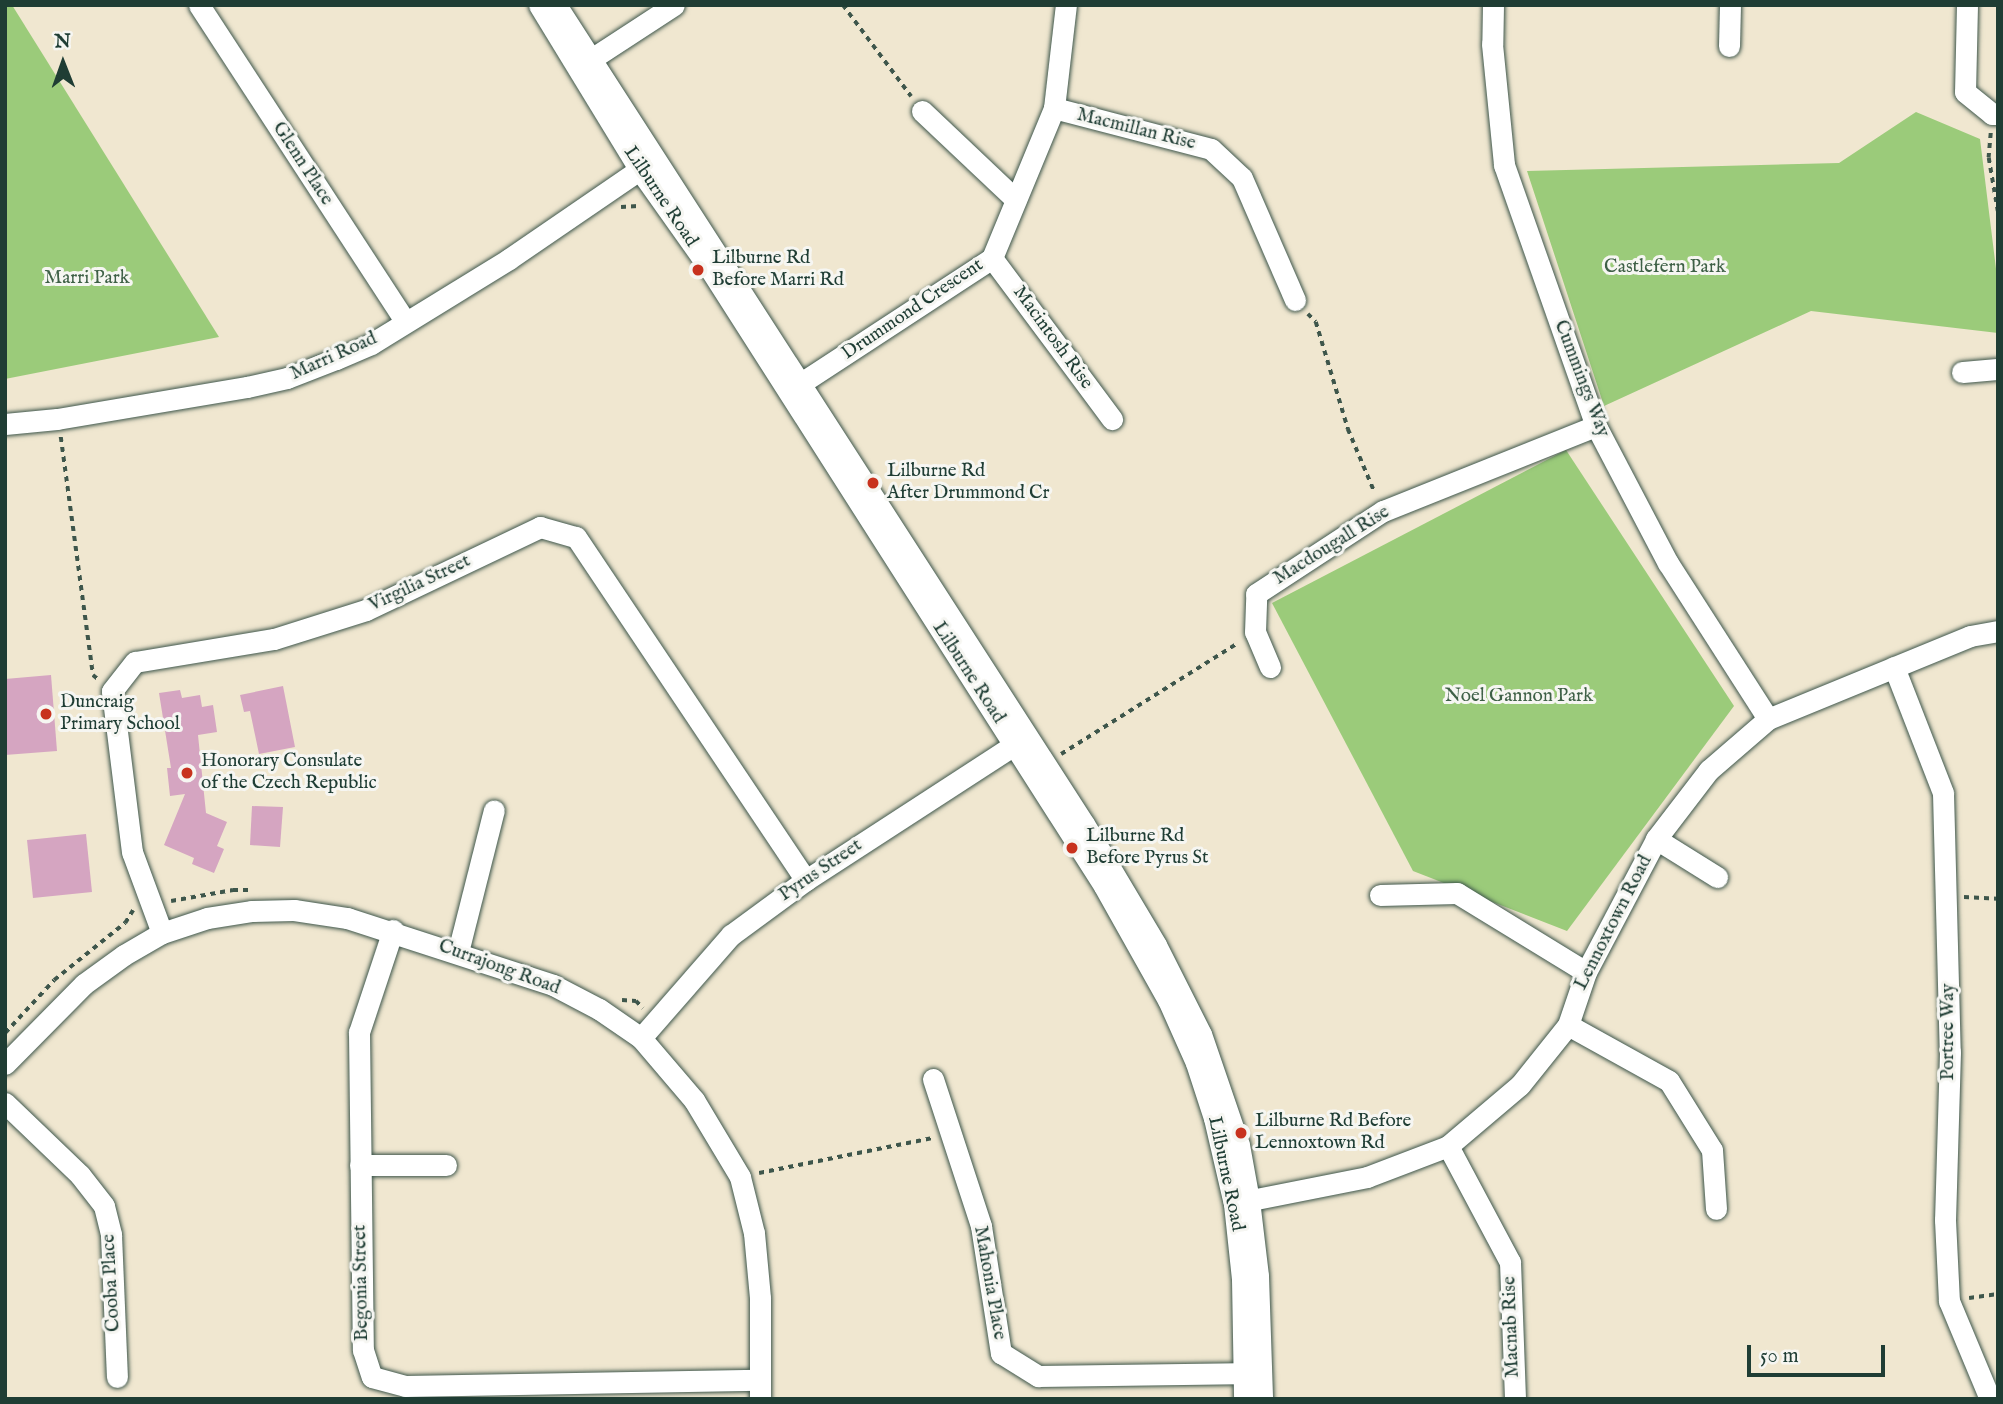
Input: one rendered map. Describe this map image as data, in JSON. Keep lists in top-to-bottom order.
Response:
{
  "streets": {
    "street": [
      "Macmillan Rise",
      "Glenn Place",
      "Lilburne Road",
      "Drummond Crescent",
      "Macintosh Rise",
      "Marri Road",
      "Cummings Way",
      "Macdougall Rise",
      "Virgilia Street",
      "Pyrus Street",
      "Lennoxtown Road",
      "Currajong Road",
      "Portree Way",
      "Cooba Place",
      "Begonia Street",
      "Mahonia Place",
      "Macnab Rise"
    ]
  },
  "crossings": [
    ["Macmillan Rise", "Drummond Crescent"],
    ["Glenn Place", "Marri Road"],
    ["Lilburne Road", "Drummond Crescent"],
    ["Lilburne Road", "Marri Road"],
    ["Lilburne Road", "Pyrus Street"],
    ["Lilburne Road", "Lennoxtown Road"],
    ["Lilburne Road", "Mahonia Place"],
    ["Drummond Crescent", "Macintosh Rise"],
    ["Cummings Way", "Macdougall Rise"],
    ["Cummings Way", "Lennoxtown Road"],
    ["Virgilia Street", "Pyrus Street"],
    ["Pyrus Street", "Currajong Road"],
    ["Lennoxtown Road", "Portree Way"],
    ["Lennoxtown Road", "Macnab Rise"],
    ["Currajong Road", "Begonia Street"]
  ],
  "parks": ["Castlefern Park", "Marri Park", "Noel Gannon Park"],
  "places": [
    "Lilburne Rd Before Marri Rd",
    "Lilburne Rd After Drummond Cr",
    "Duncraig Primary School",
    "Honorary Consulate of the Czech Republic",
    "Lilburne Rd Before Pyrus St",
    "Lilburne Rd Before Lennoxtown Rd"
  ],
  "scale_bar": "50 m",
  "north": "top"
}
